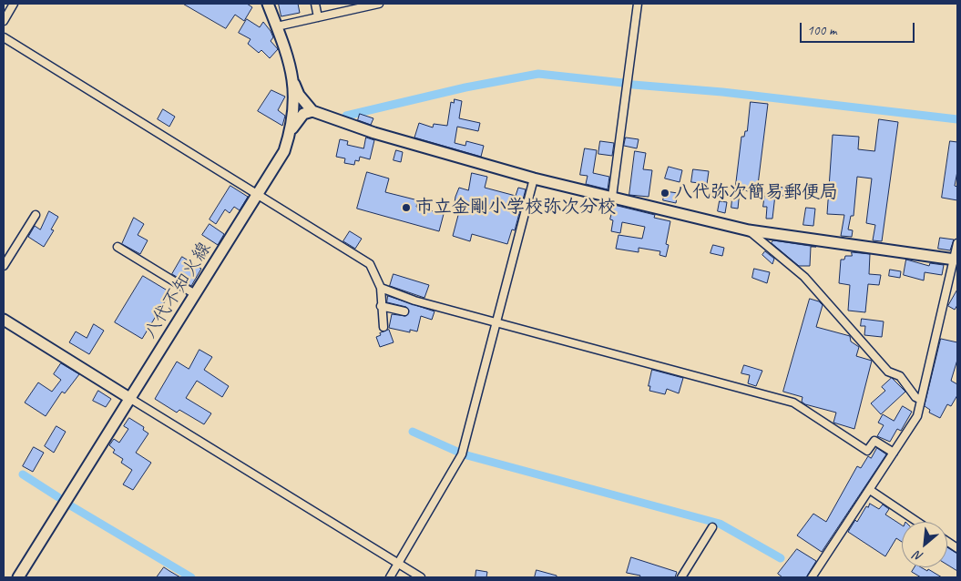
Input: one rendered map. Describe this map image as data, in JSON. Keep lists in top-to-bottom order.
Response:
{
  "streets": {
    "street": ["八代不知火線"]
  },
  "places": ["八代弥次簡易郵便局", "市立金剛小学校弥次分校"],
  "scale_bar": "100 m",
  "north": "bottom left"
}
